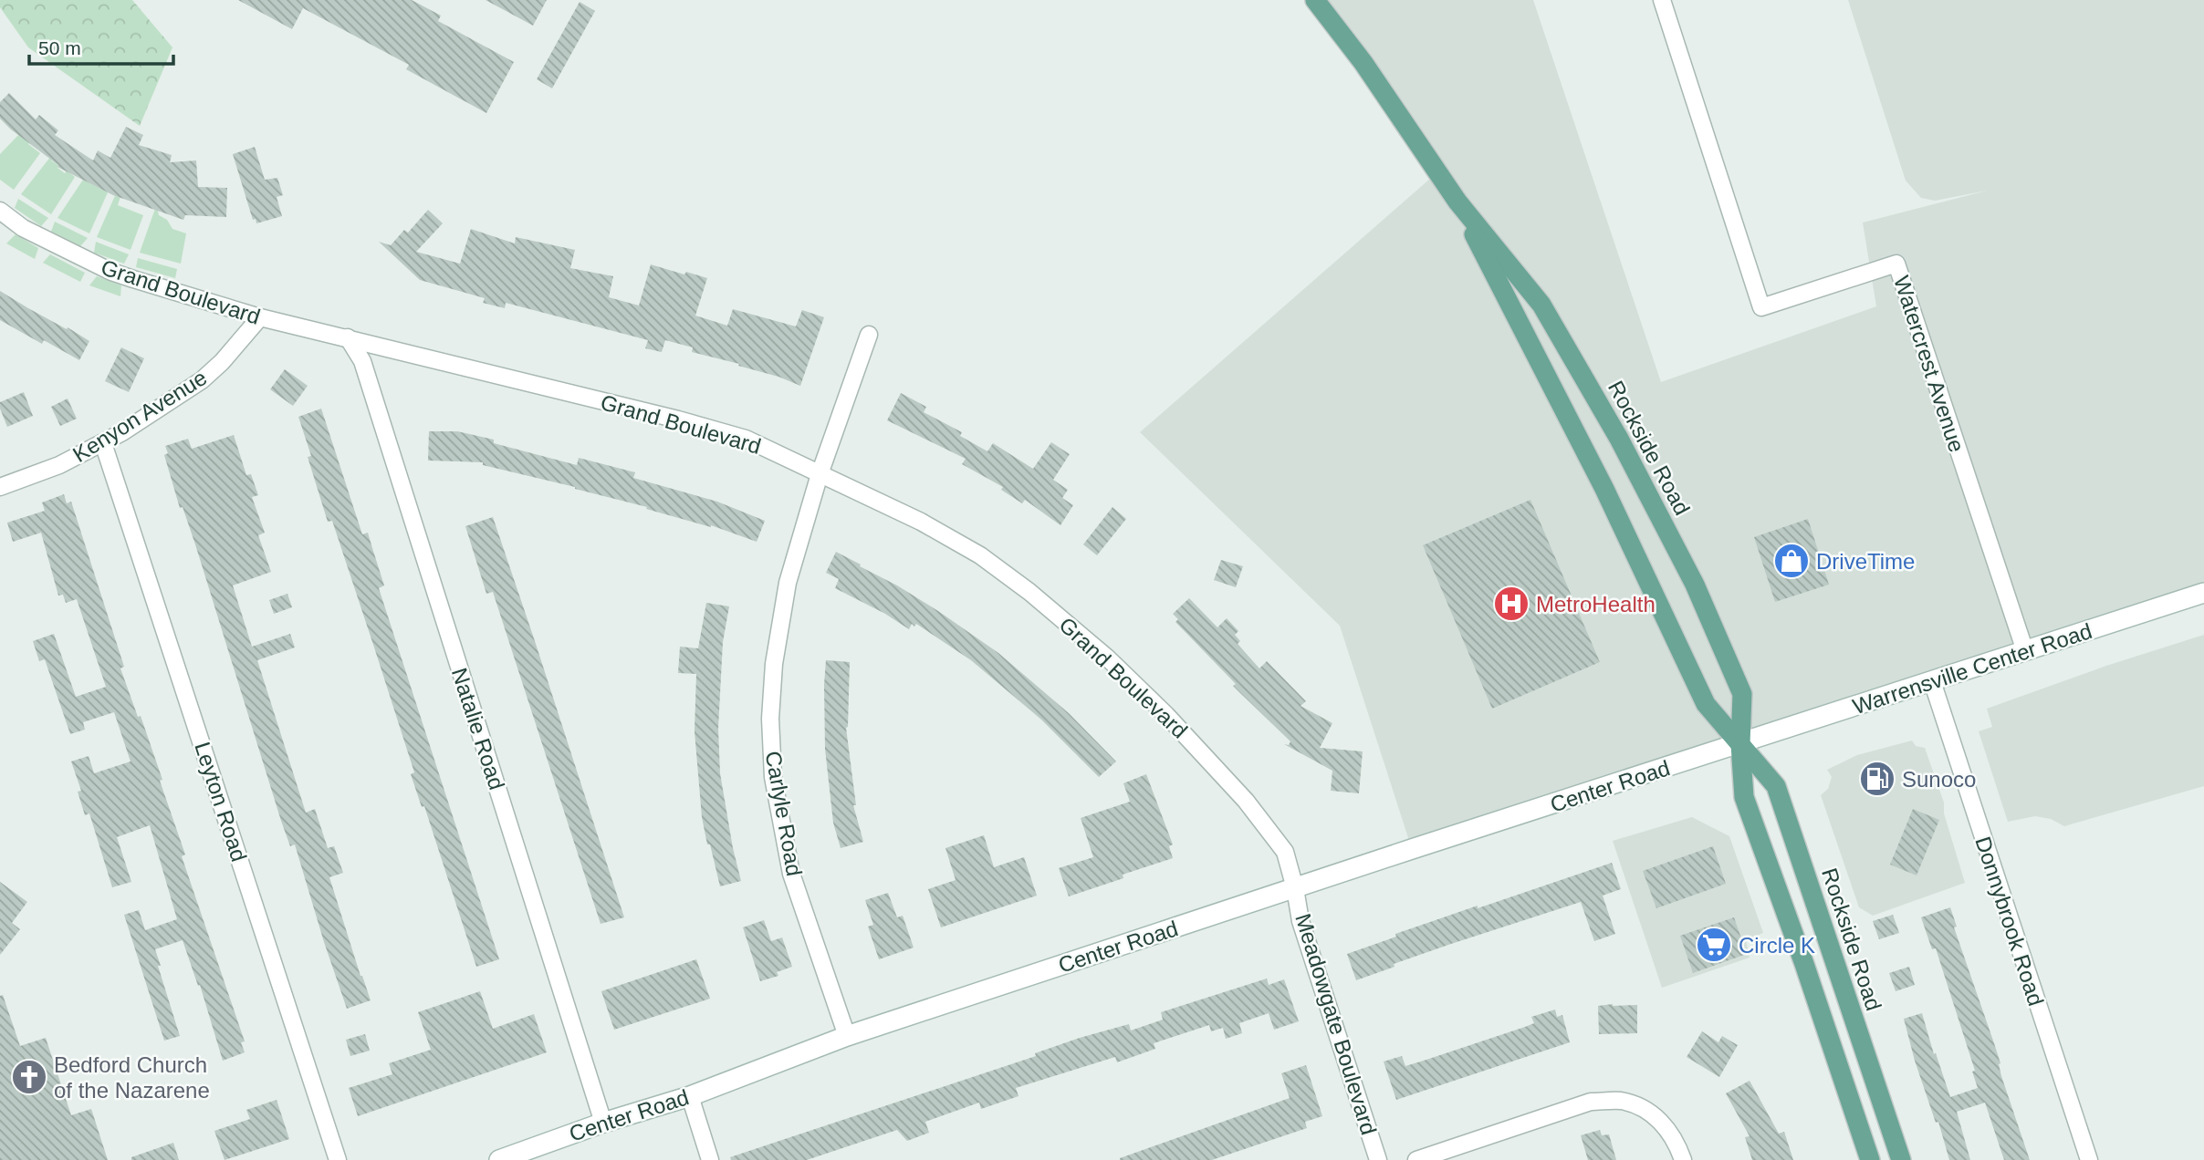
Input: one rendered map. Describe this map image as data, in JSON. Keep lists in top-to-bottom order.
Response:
{
  "streets": {
    "main road": ["Rockside Road", "Warrensville Center Road", "Center Road"],
    "street": [
      "Grand Boulevard",
      "Watercrest Avenue",
      "Kenyon Avenue",
      "Natalie Road",
      "Leyton Road",
      "Carlyle Road",
      "Donnybrook Road",
      "Meadowgate Boulevard"
    ]
  },
  "crossings": [
    ["Grand Boulevard", "Kenyon Avenue"],
    ["Grand Boulevard", "Natalie Road"],
    ["Grand Boulevard", "Center Road"],
    ["Grand Boulevard", "Carlyle Road"],
    ["Grand Boulevard", "Meadowgate Boulevard"],
    ["Watercrest Avenue", "Warrensville Center Road"],
    ["Kenyon Avenue", "Leyton Road"],
    ["Rockside Road", "Warrensville Center Road"],
    ["Rockside Road", "Center Road"],
    ["Warrensville Center Road", "Center Road"],
    ["Warrensville Center Road", "Donnybrook Road"],
    ["Natalie Road", "Center Road"],
    ["Center Road", "Carlyle Road"],
    ["Center Road", "Meadowgate Boulevard"]
  ],
  "places": {
    "shop": ["DriveTime"],
    "hospital": ["MetroHealth"],
    "fuel station": ["Sunoco"],
    "supermarket": ["Circle K"],
    "church": ["Bedford Church of the Nazarene"]
  },
  "scale_bar": "50 m"
}
